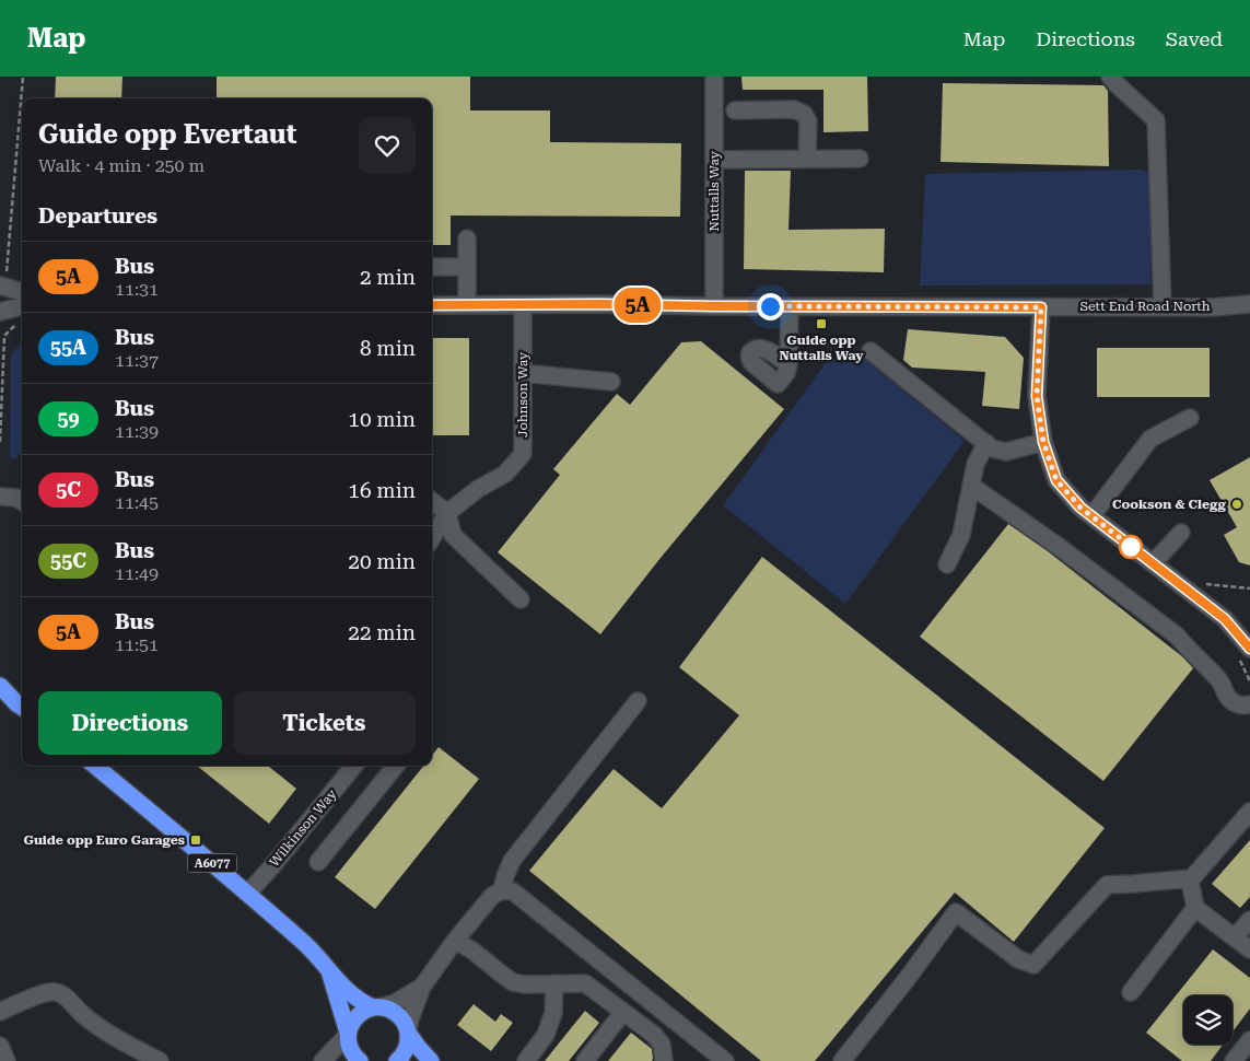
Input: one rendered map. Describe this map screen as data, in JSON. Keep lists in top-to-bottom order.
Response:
{
  "streets": {
    "highway": ["A6077"],
    "street": [
      "Nuttalls Way",
      "Sett End Road North",
      "Johnson Way",
      "Wilkinson Way"
    ]
  },
  "crossings": [
    ["Nuttalls Way", "Sett End Road North"],
    ["Sett End Road North", "Johnson Way"],
    ["Wilkinson Way", "A6077"]
  ],
  "places": {
    "transit": ["Guide opp Nuttalls Way", "Guide opp Euro Garages"],
    "other": ["Cookson & Clegg"]
  },
  "lines": ["bus line 5A"],
  "page": {
    "header": "Map",
    "nav": ["Map", "Directions", "Saved"],
    "on_map": "5A",
    "heading": [
      ["Guide opp Evertaut", "Walk · 4 min · 250 m"],
      "Departures"
    ],
    "list": [
      {
        "mark": "5A",
        "name": "Bus",
        "note": "11:31",
        "value": "2 min"
      },
      {
        "mark": "55A",
        "name": "Bus",
        "note": "11:37",
        "value": "8 min"
      },
      {
        "mark": "59",
        "name": "Bus",
        "note": "11:39",
        "value": "10 min"
      },
      {
        "mark": "5C",
        "name": "Bus",
        "note": "11:45",
        "value": "16 min"
      },
      {
        "mark": "55C",
        "name": "Bus",
        "note": "11:49",
        "value": "20 min"
      },
      {
        "mark": "5A",
        "name": "Bus",
        "note": "11:51",
        "value": "22 min"
      }
    ],
    "buttons": ["Directions", "Tickets"]
  }
}
